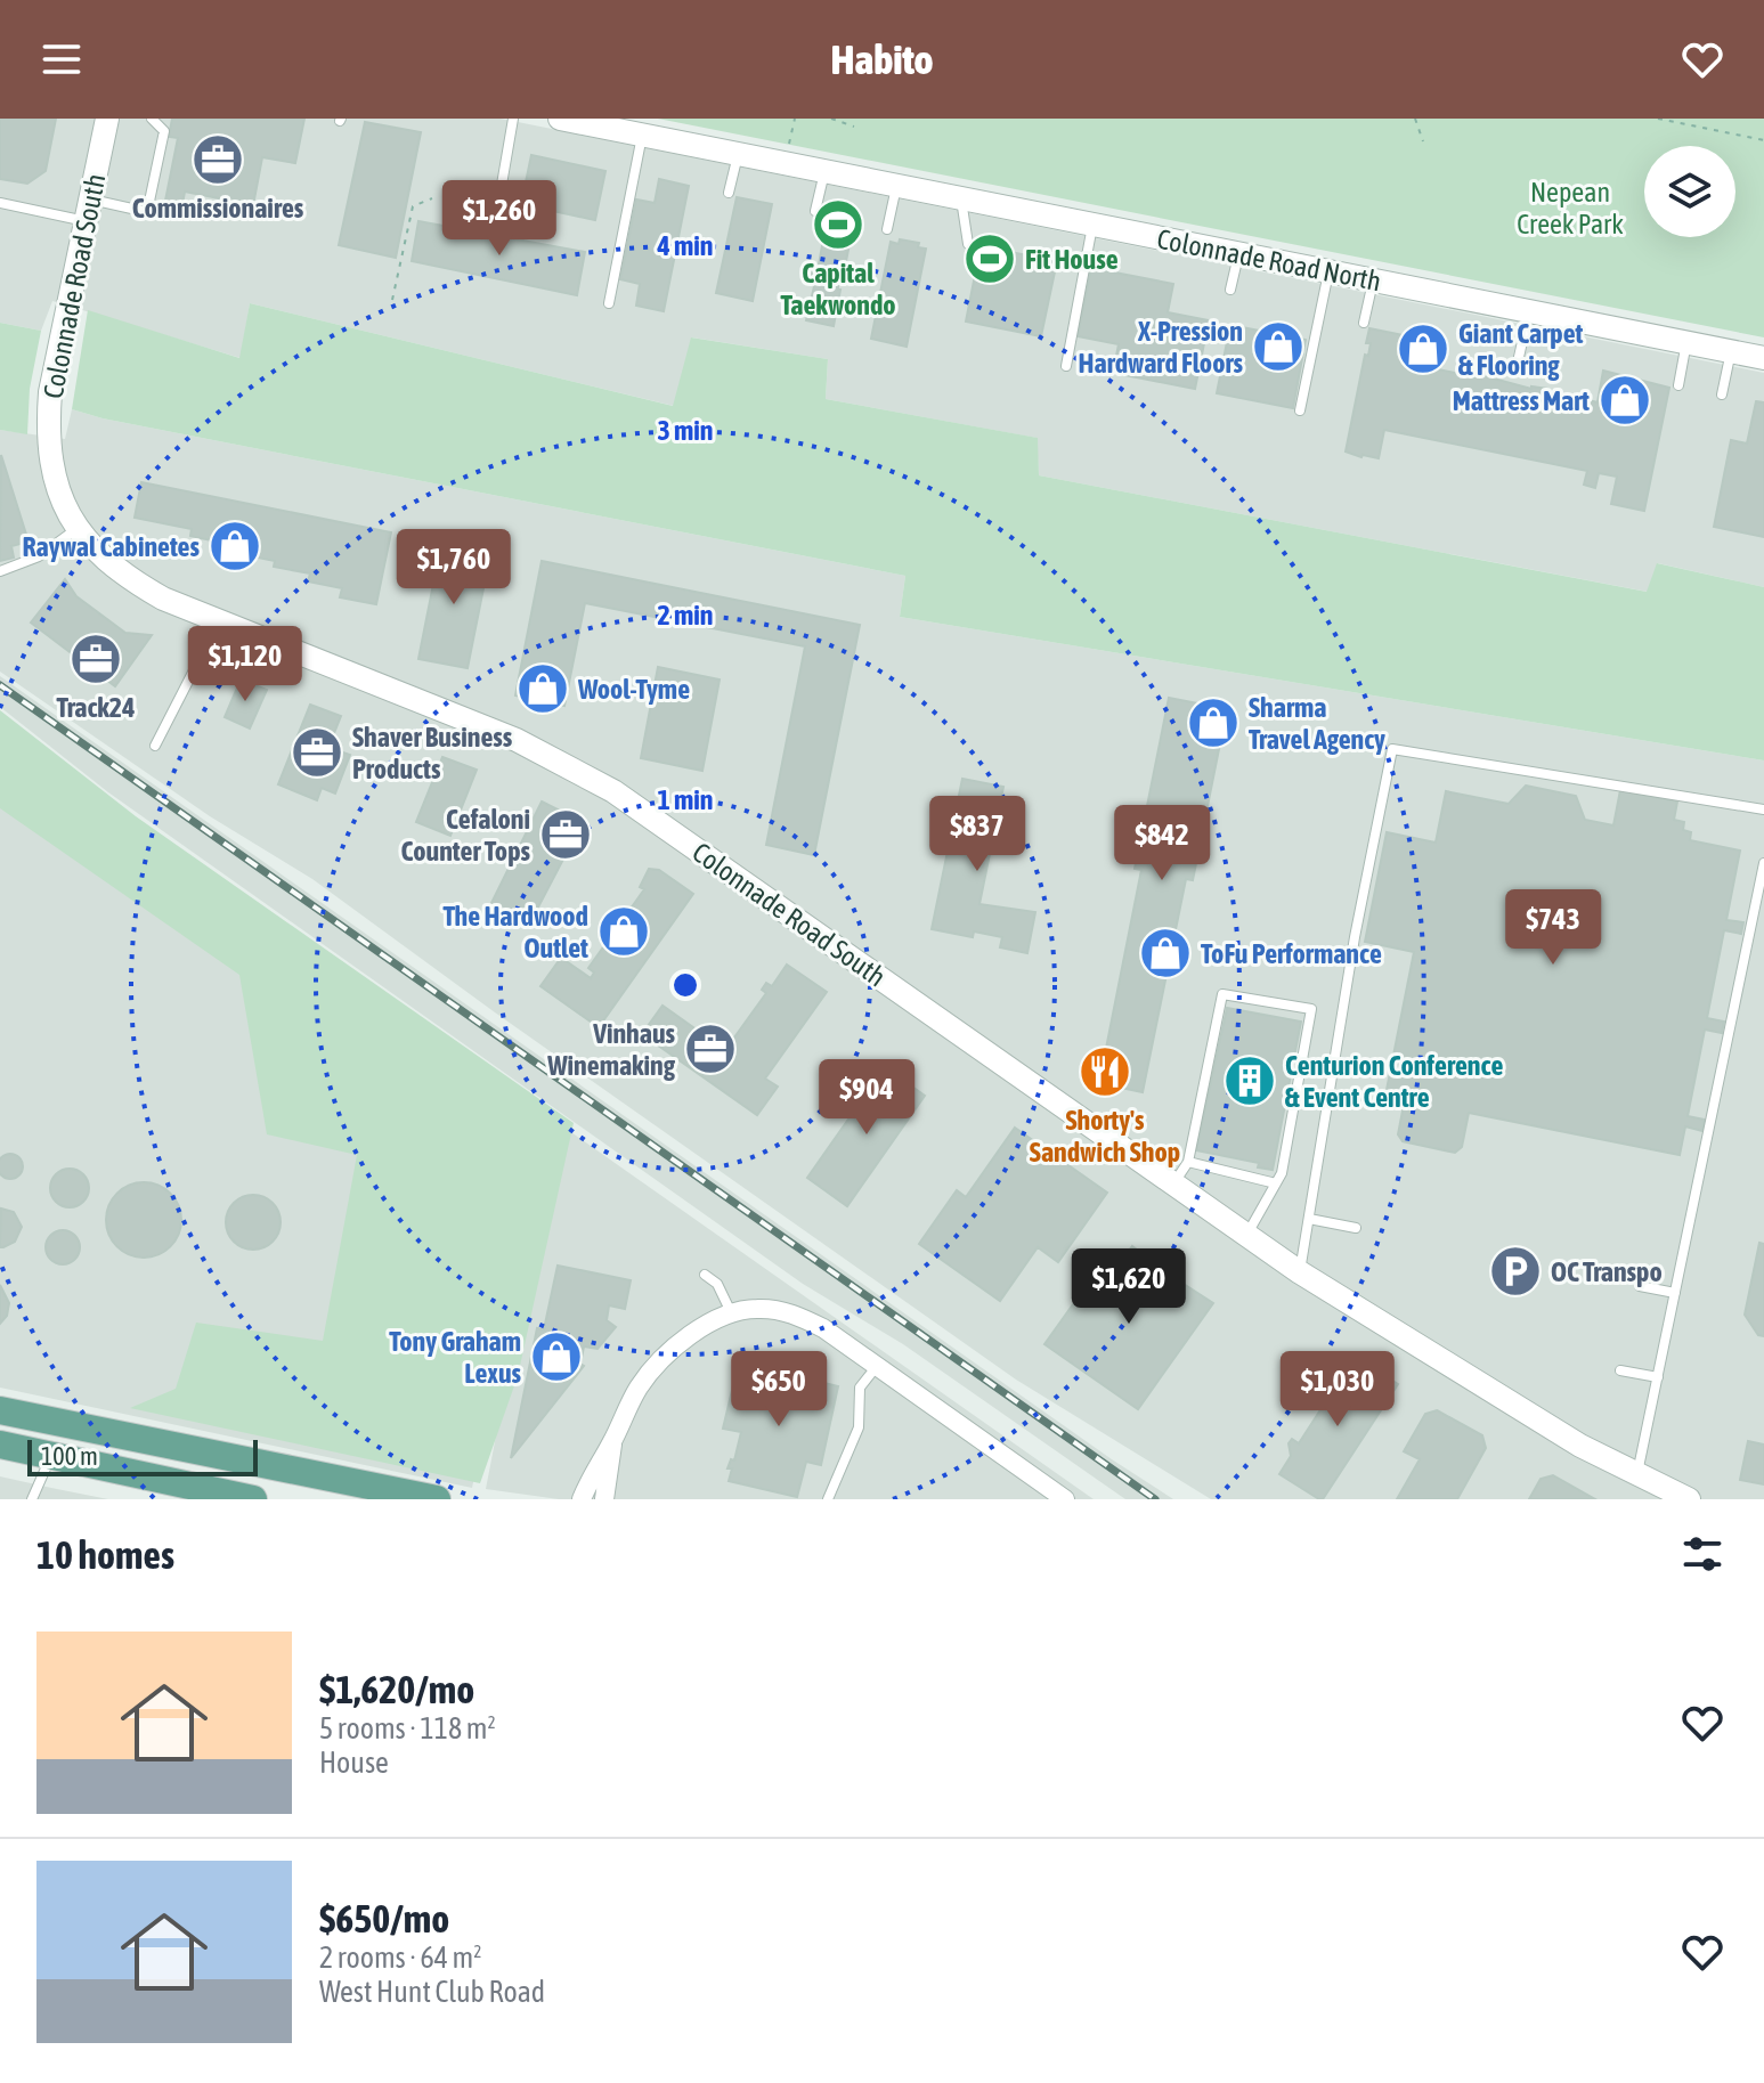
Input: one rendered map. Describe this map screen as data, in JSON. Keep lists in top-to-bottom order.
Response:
{
  "streets": {
    "street": ["Colonnade Road North", "Colonnade Road South"]
  },
  "parks": ["Nepean Creek Park"],
  "places": {
    "office": [
      "Commissionaires",
      "Track24",
      "Shaver Business Products",
      "Cefaloni Counter Tops",
      "Vinhaus Winemaking"
    ],
    "sports": ["Capital Taekwondo", "Fit House"],
    "shop": [
      "X-Pression Hardward Floors",
      "Giant Carpet & Flooring",
      "Mattress Mart",
      "Raywal Cabinetes",
      "Wool-Tyme",
      "Sharma Travel Agency",
      "The Hardwood Outlet",
      "ToFu Performance",
      "Tony Graham Lexus"
    ],
    "restaurant": ["Shorty's Sandwich Shop"],
    "building": ["Centurion Conference & Event Centre"],
    "parking": ["OC Transpo"]
  },
  "scale_bar": "100 m",
  "page": {
    "header": "Habito",
    "price": [
      "$1,260",
      "$1,760",
      "$1,120",
      "$837",
      "$842",
      "$743",
      "$904",
      "$1,620",
      "$650",
      "$1,030"
    ],
    "scale": "100 m",
    "heading": "10 homes",
    "list": [
      {
        "name": "$1,620/mo",
        "note": "5 rooms · 118 m² · House"
      },
      {
        "name": "$650/mo",
        "note": "2 rooms · 64 m² · West Hunt Club Road"
      }
    ]
  },
  "rings": [
    "4 min",
    "3 min",
    "2 min",
    "1 min"
  ]
}
